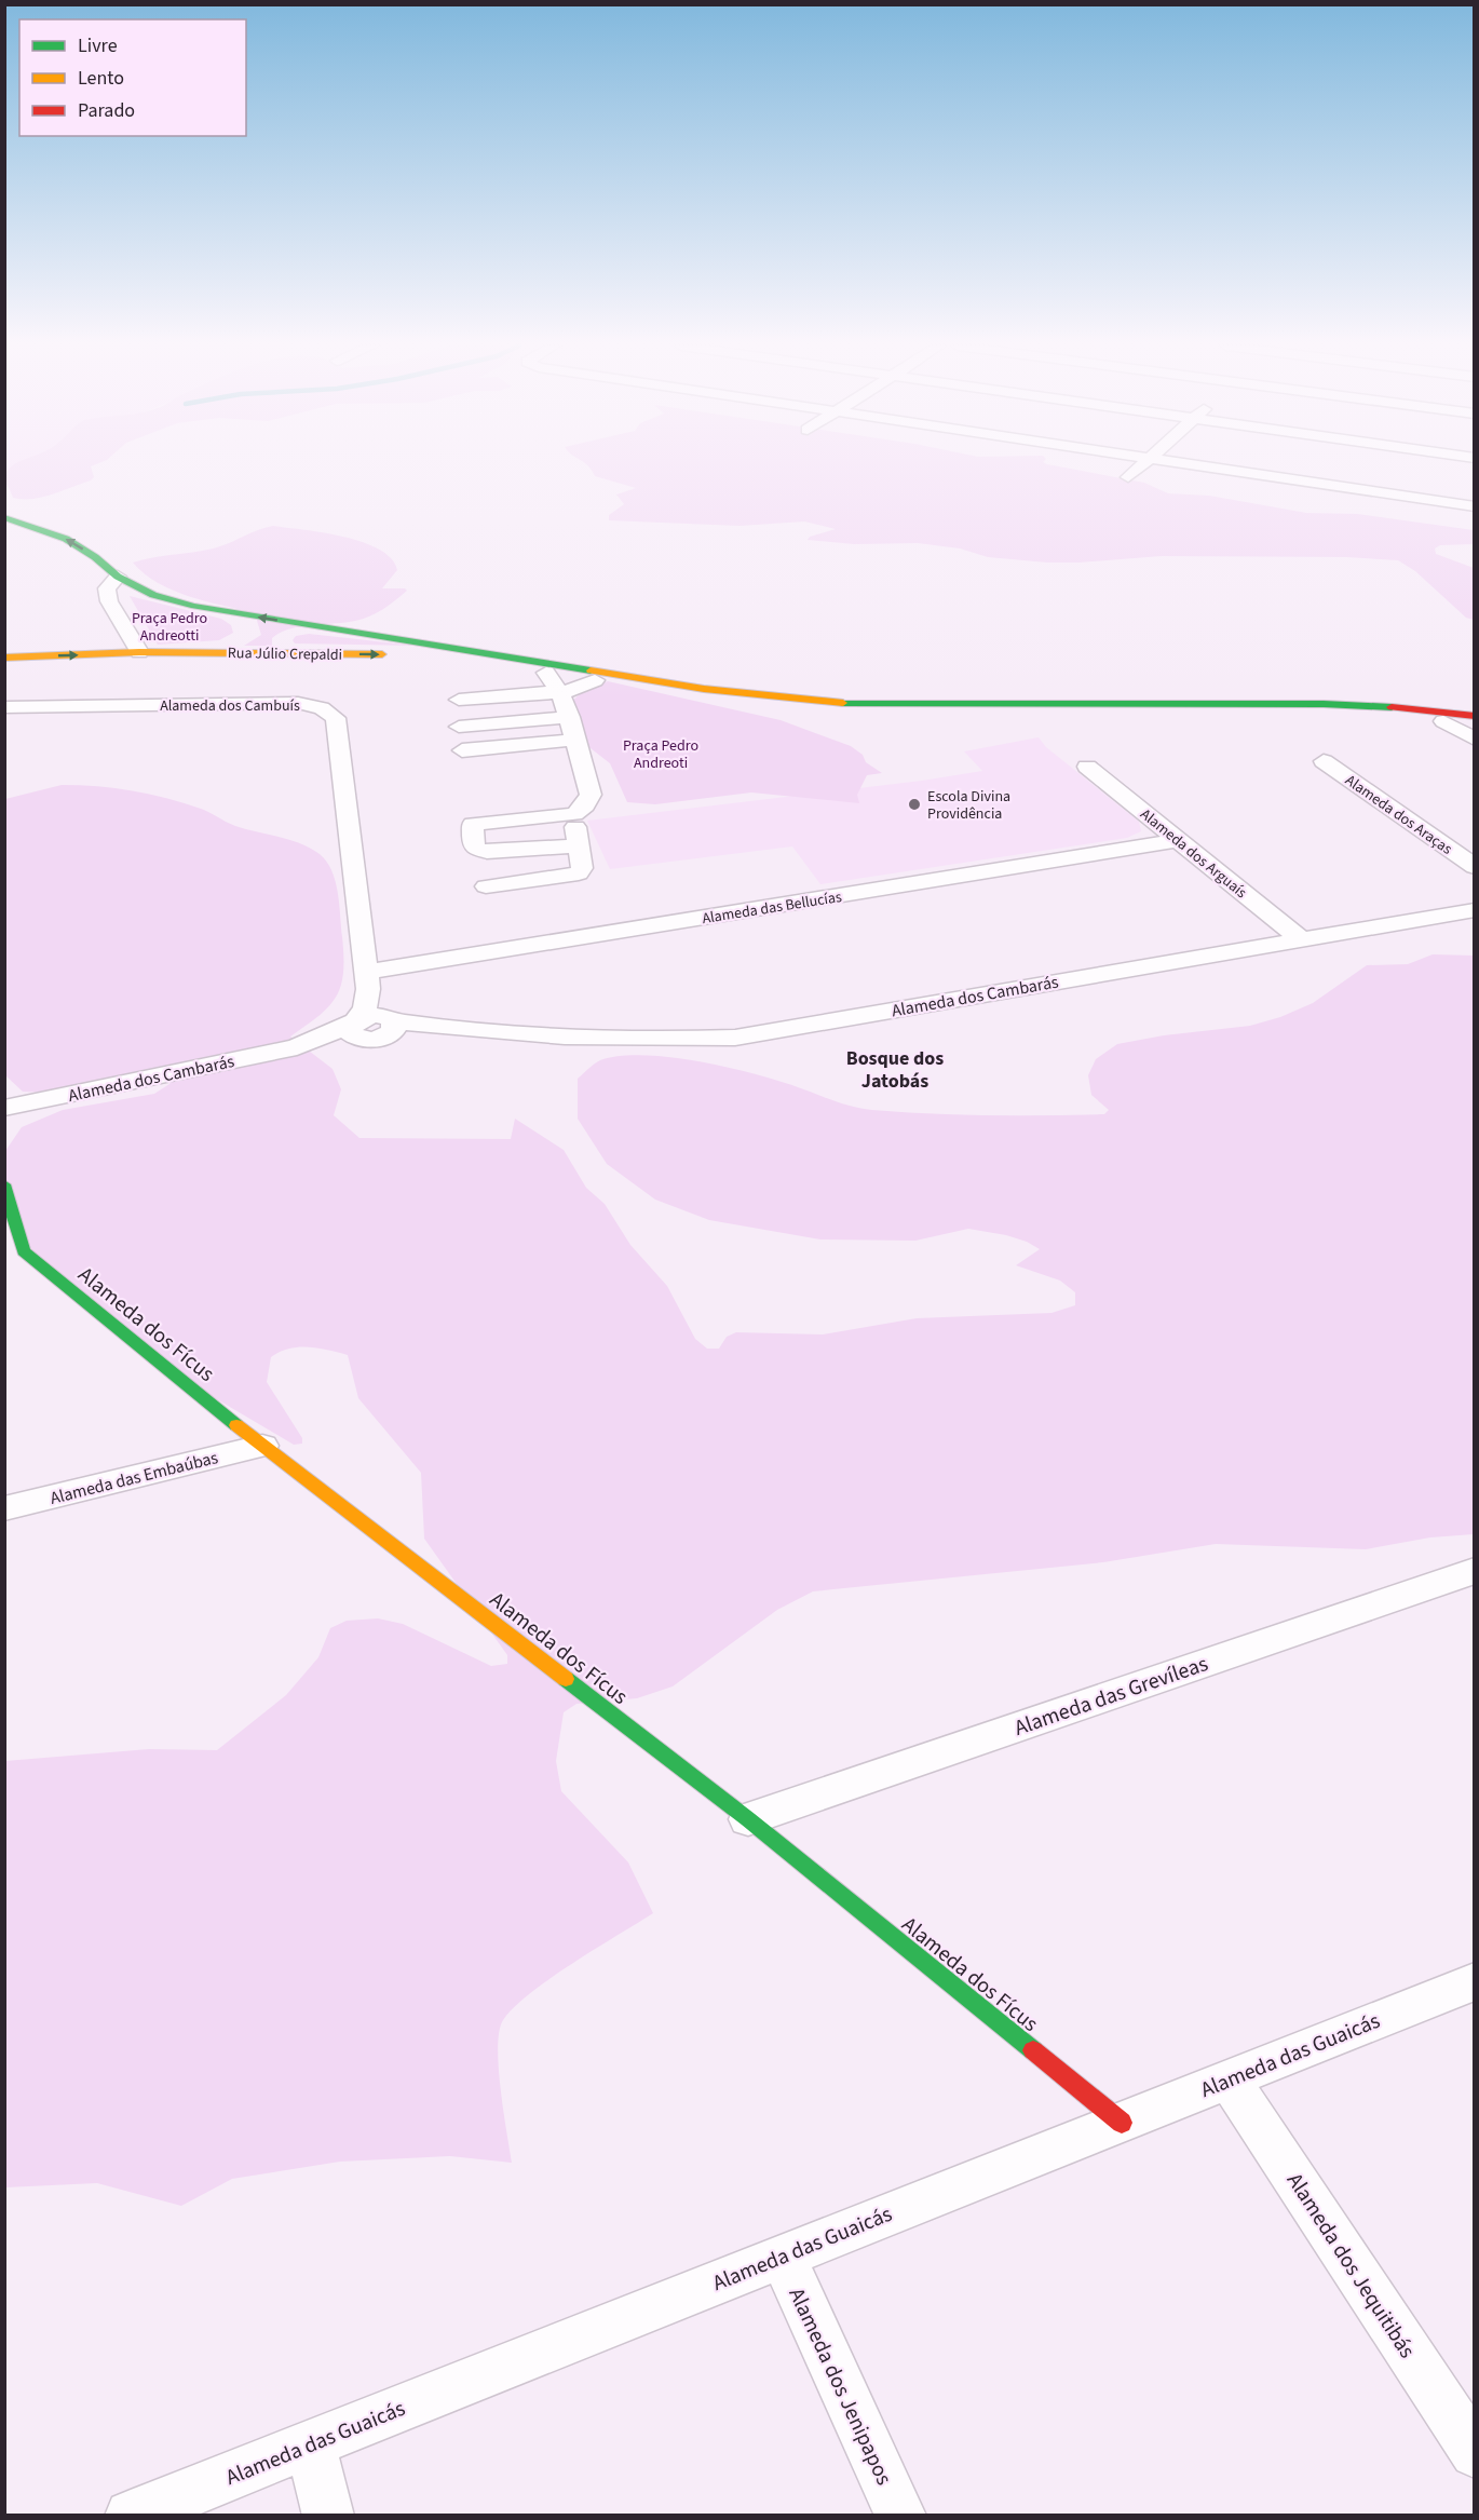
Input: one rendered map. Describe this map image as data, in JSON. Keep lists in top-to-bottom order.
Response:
{
  "streets": {
    "main road": ["Rua Júlio Crepaldi", "Alameda dos Fícus"],
    "street": [
      "Alameda dos Cambuís",
      "Alameda dos Araças",
      "Alameda dos Arguaís",
      "Alameda das Bellucías",
      "Alameda dos Cambarás",
      "Alameda das Embaúbas",
      "Alameda das Grevíleas",
      "Alameda das Guaicás",
      "Alameda dos Jequitibás",
      "Alameda dos Jenipapos"
    ]
  },
  "crossings": [
    ["Alameda dos Cambuís", "Alameda das Bellucías"],
    ["Alameda dos Cambuís", "Alameda dos Cambarás"],
    ["Alameda dos Arguaís", "Alameda das Bellucías"],
    ["Alameda dos Arguaís", "Alameda dos Cambarás"],
    ["Alameda dos Fícus", "Alameda das Embaúbas"],
    ["Alameda dos Fícus", "Alameda das Grevíleas"],
    ["Alameda dos Fícus", "Alameda das Guaicás"],
    ["Alameda das Guaicás", "Alameda dos Jequitibás"],
    ["Alameda das Guaicás", "Alameda dos Jenipapos"]
  ],
  "districts": ["Bosque dos Jatobás"],
  "parks": ["Praça Pedro Andreotti", "Praça Pedro Andreoti"],
  "places": ["Escola Divina Providência"],
  "legend": ["Livre", "Lento", "Parado"]
}
